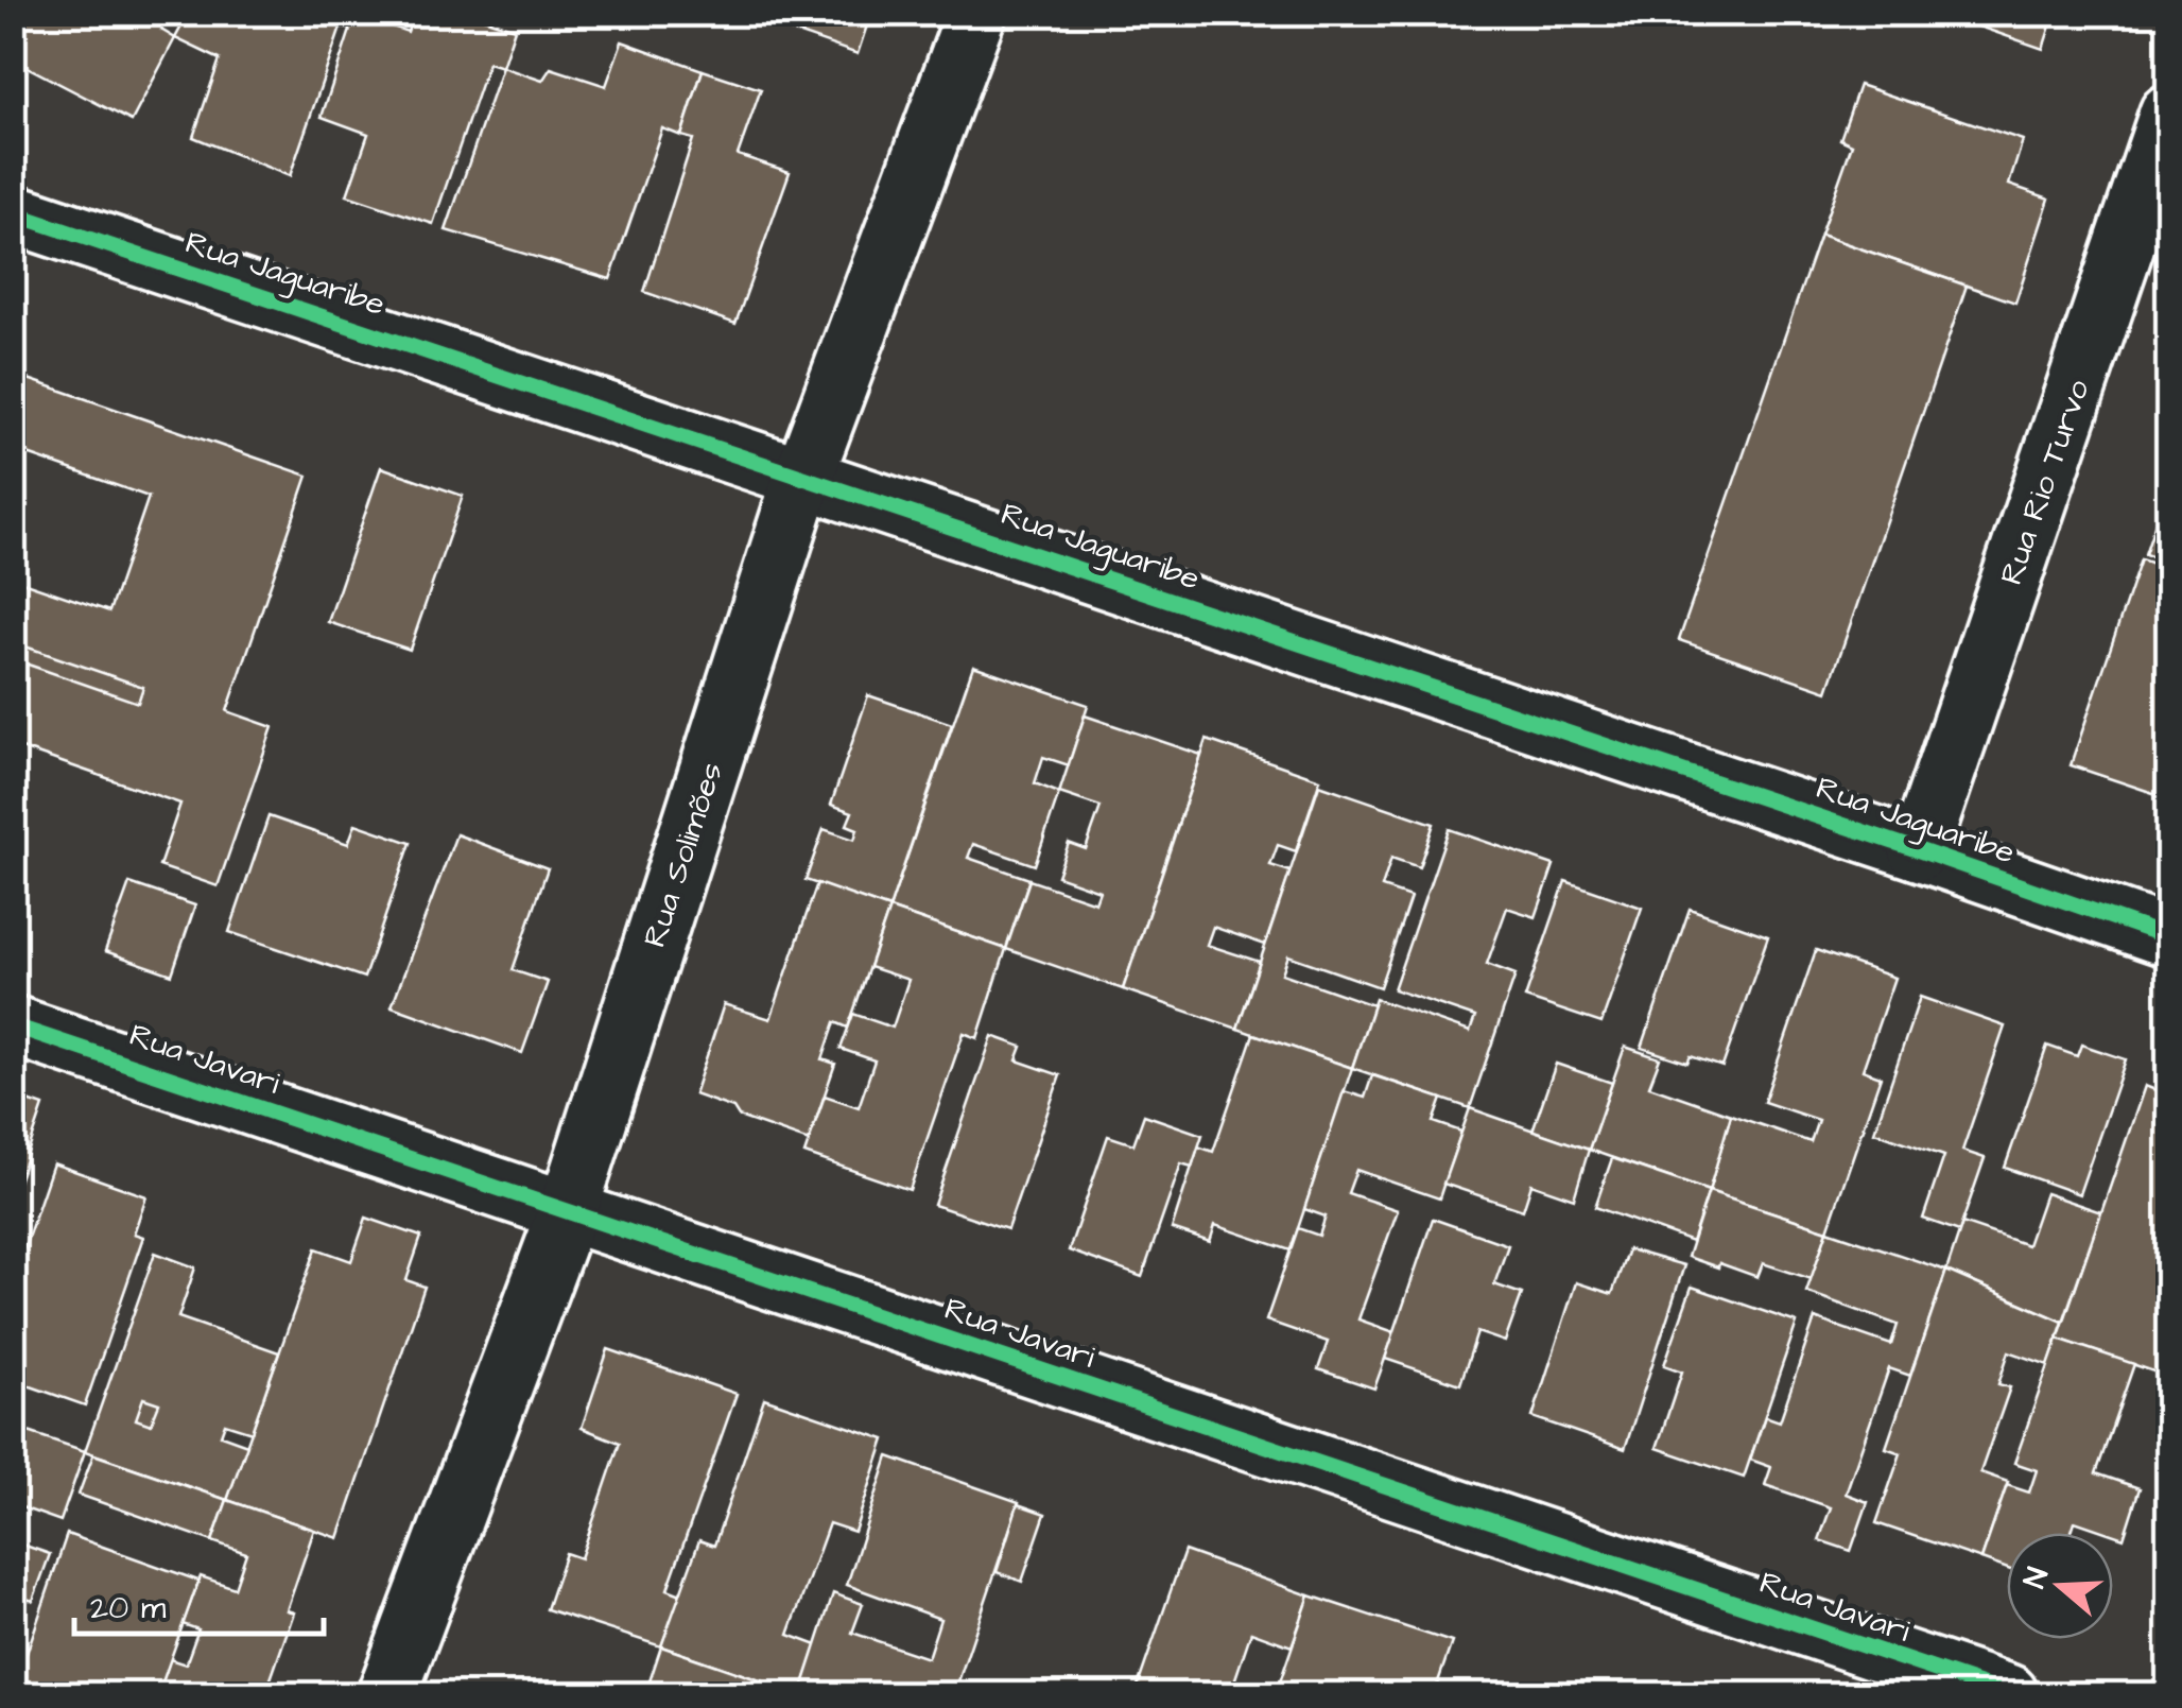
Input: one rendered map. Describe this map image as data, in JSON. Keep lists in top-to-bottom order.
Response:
{
  "streets": {
    "street": [
      "Rua Jaguaribe",
      "Rua Rio Turvo",
      "Rua Solimões",
      "Rua Javari"
    ]
  },
  "crossings": [
    ["Rua Jaguaribe", "Rua Rio Turvo"],
    ["Rua Jaguaribe", "Rua Solimões"],
    ["Rua Solimões", "Rua Javari"]
  ],
  "scale_bar": "20 m",
  "north": "left"
}
